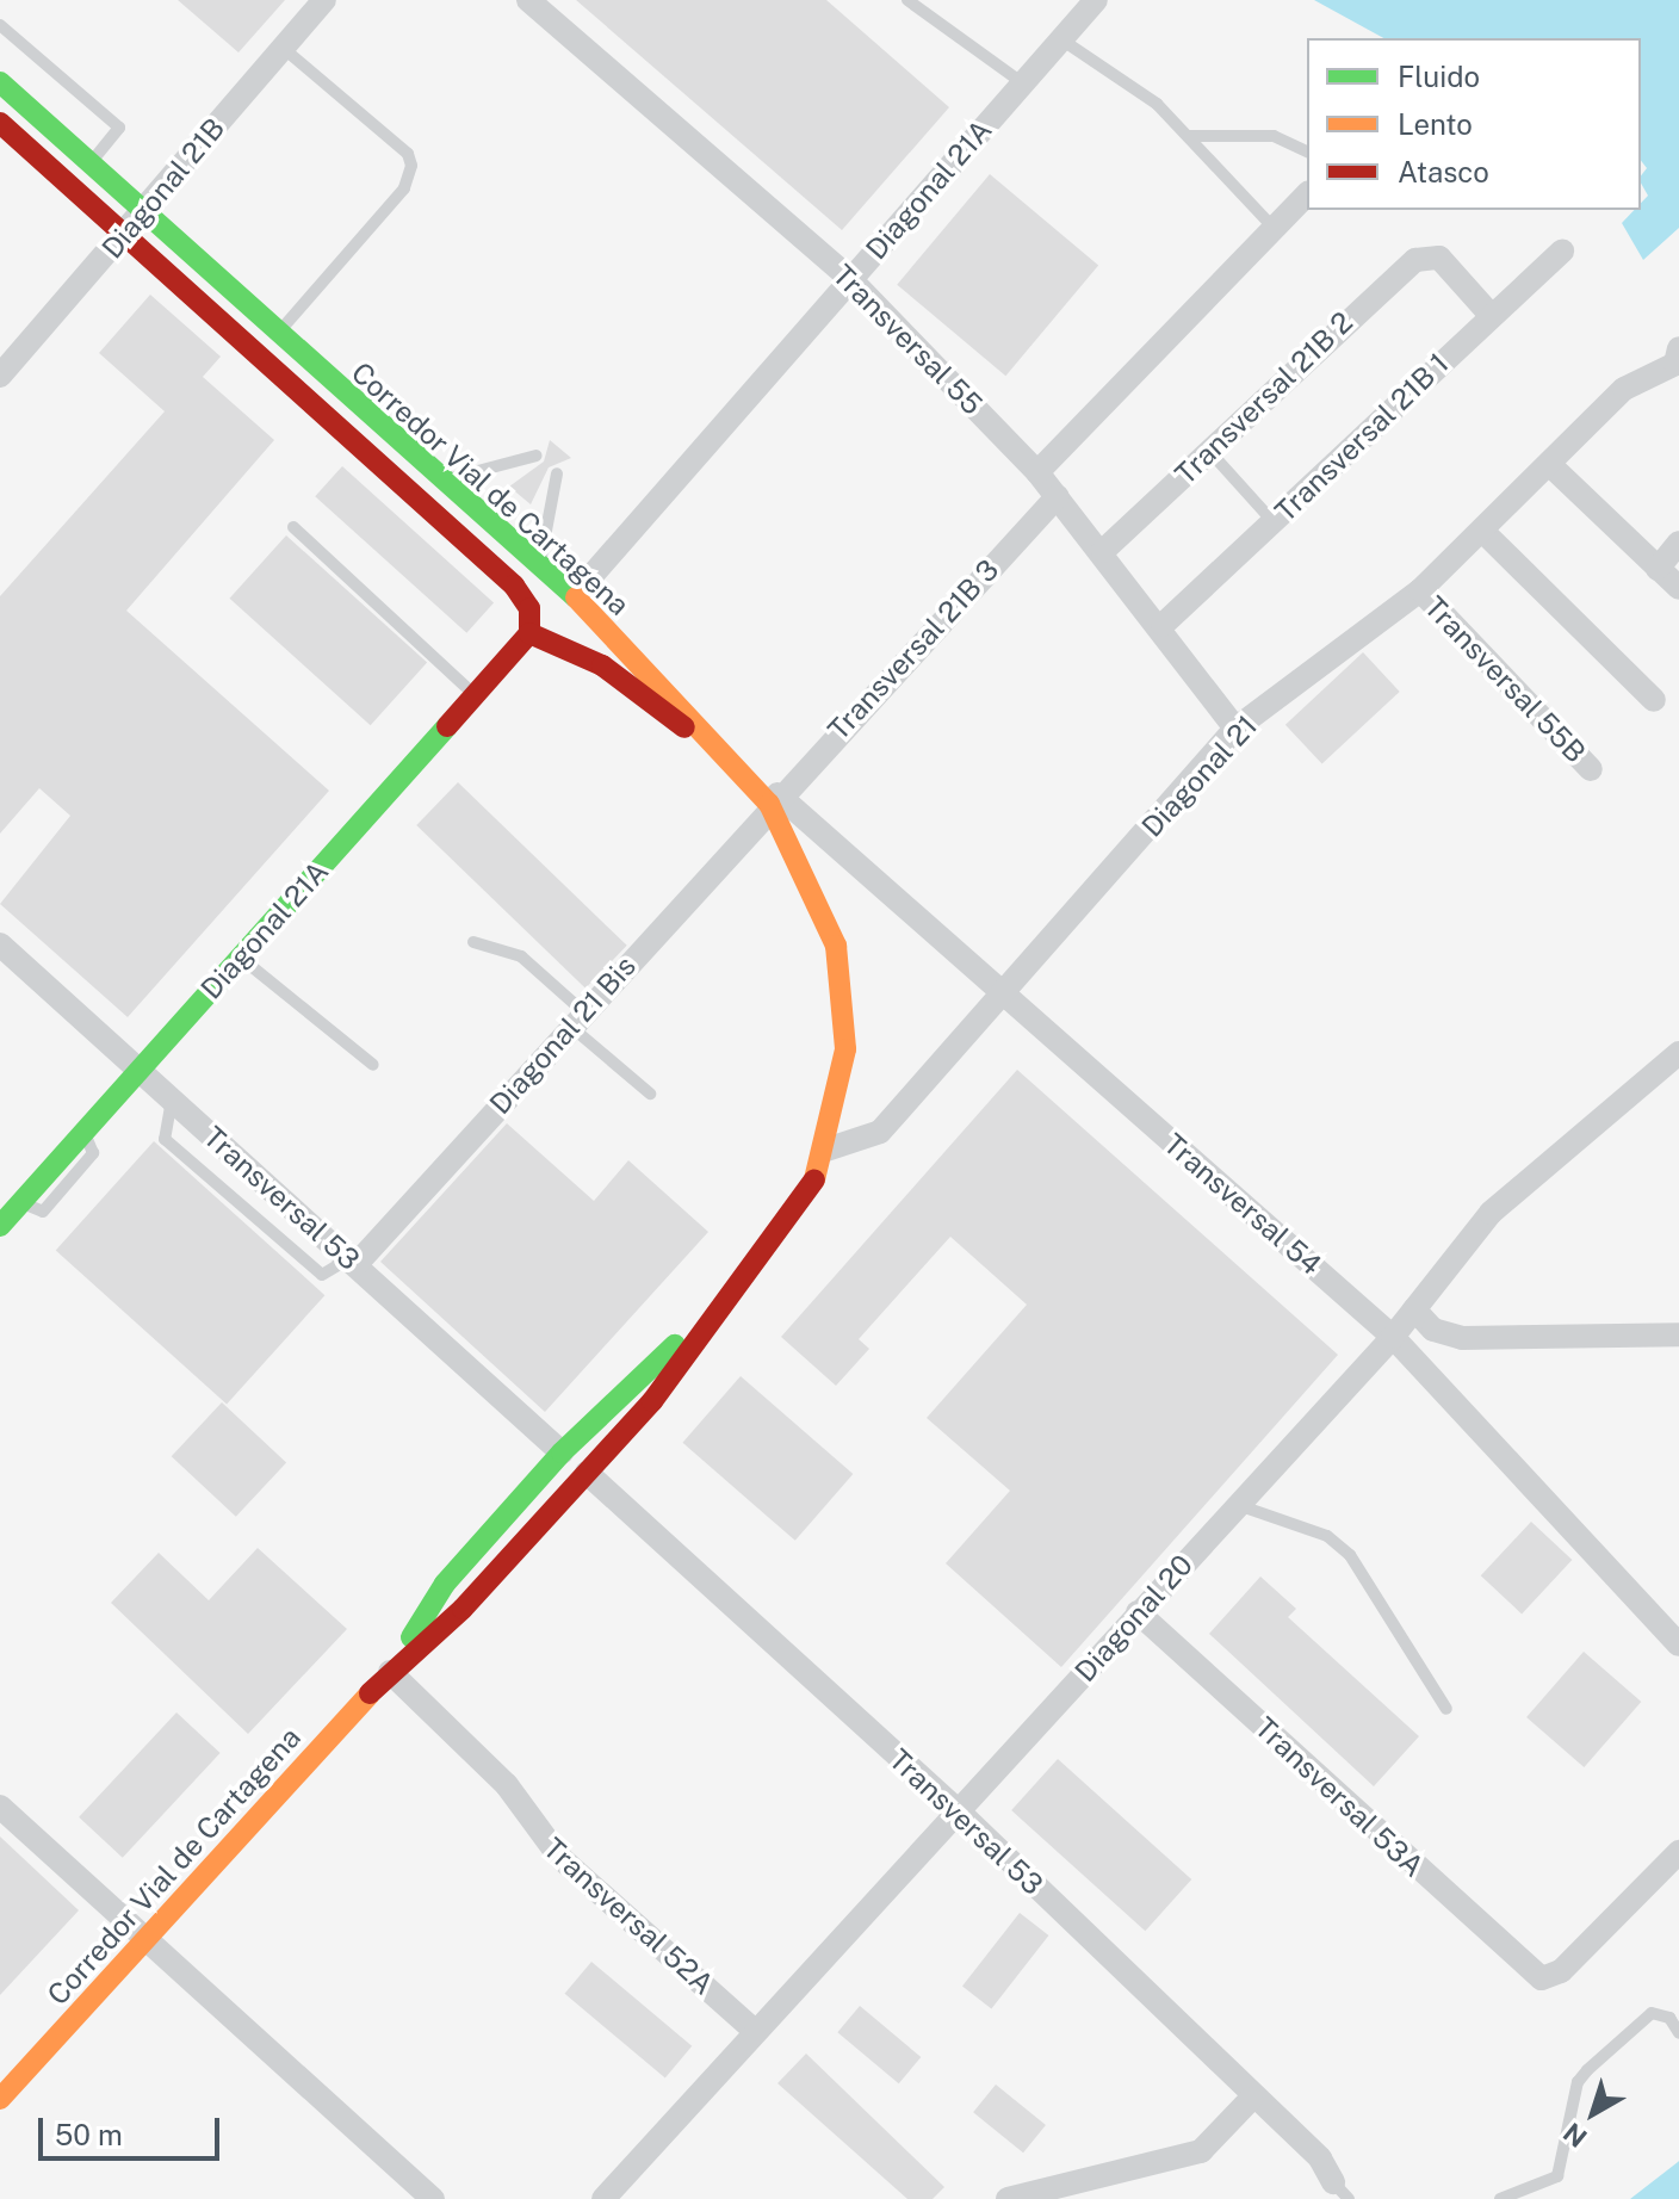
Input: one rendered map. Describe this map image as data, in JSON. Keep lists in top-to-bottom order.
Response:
{
  "streets": {
    "main road": ["Diagonal 21A", "Corredor Vial de Cartagena"],
    "street": [
      "Diagonal 21B",
      "Transversal 55",
      "Transversal 21B 2",
      "Transversal 21B 1",
      "Transversal 21B 3",
      "Transversal 55B",
      "Diagonal 21",
      "Diagonal 21 Bis",
      "Transversal 53",
      "Transversal 54",
      "Diagonal 20",
      "Transversal 53A",
      "Transversal 52A"
    ]
  },
  "crossings": [
    ["Diagonal 21B", "Corredor Vial de Cartagena"],
    ["Diagonal 21A", "Transversal 55"],
    ["Diagonal 21A", "Corredor Vial de Cartagena"],
    ["Diagonal 21A", "Transversal 53"],
    ["Transversal 55", "Transversal 21B 2"],
    ["Transversal 55", "Transversal 21B 1"],
    ["Transversal 55", "Transversal 21B 3"],
    ["Transversal 55", "Diagonal 21"],
    ["Transversal 21B 2", "Transversal 21B 1"],
    ["Corredor Vial de Cartagena", "Transversal 21B 3"],
    ["Corredor Vial de Cartagena", "Diagonal 21"],
    ["Corredor Vial de Cartagena", "Diagonal 21 Bis"],
    ["Corredor Vial de Cartagena", "Transversal 53"],
    ["Corredor Vial de Cartagena", "Transversal 54"],
    ["Corredor Vial de Cartagena", "Transversal 52A"],
    ["Transversal 21B 3", "Diagonal 21 Bis"],
    ["Transversal 21B 3", "Transversal 54"],
    ["Transversal 55B", "Diagonal 21"],
    ["Diagonal 21", "Transversal 54"],
    ["Diagonal 21 Bis", "Transversal 53"],
    ["Diagonal 21 Bis", "Transversal 54"],
    ["Transversal 53", "Diagonal 20"],
    ["Transversal 54", "Diagonal 20"],
    ["Diagonal 20", "Transversal 53A"],
    ["Diagonal 20", "Transversal 52A"]
  ],
  "legend": ["Fluido", "Lento", "Atasco"],
  "scale_bar": "50 m",
  "north": "bottom left"
}
